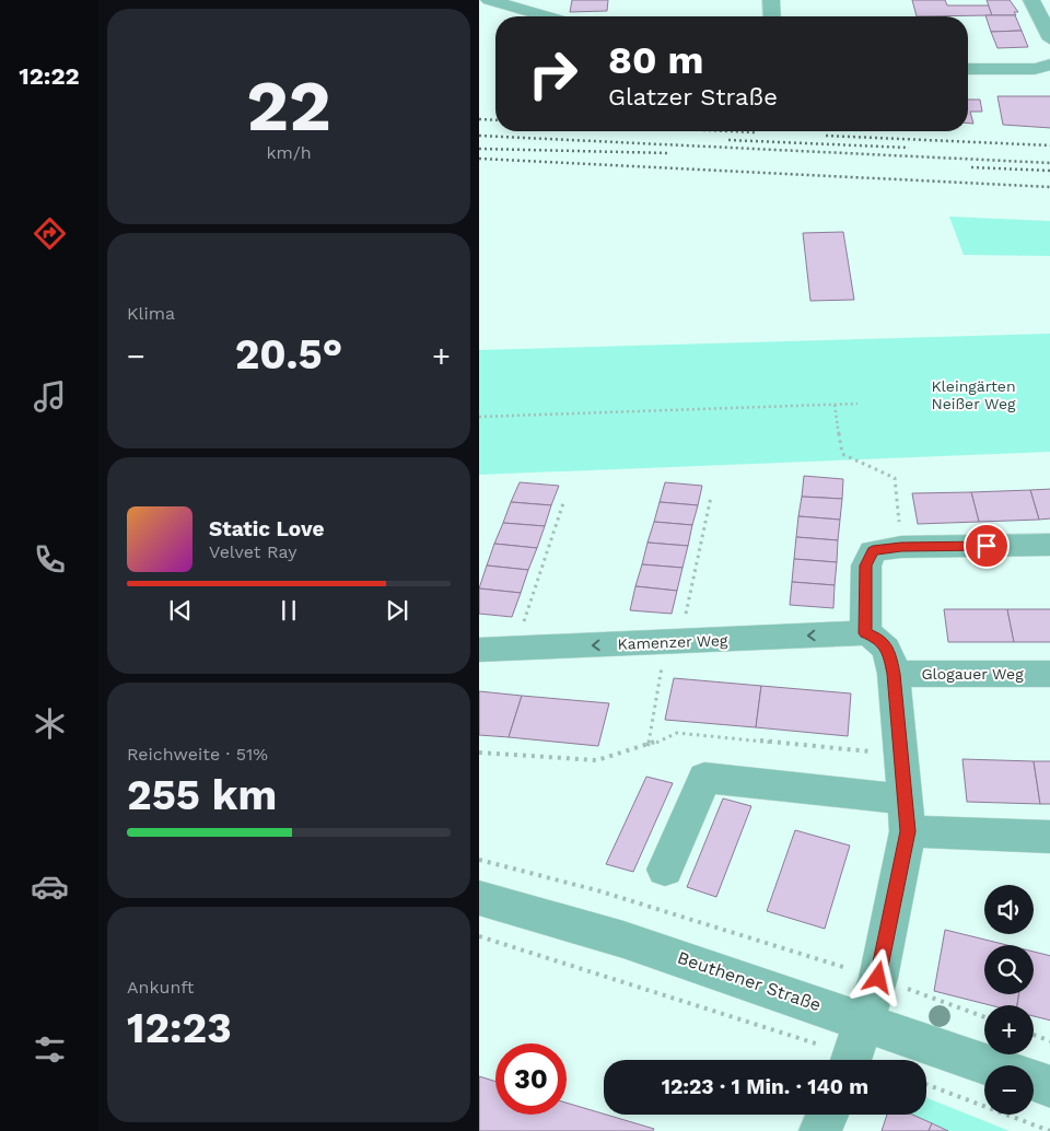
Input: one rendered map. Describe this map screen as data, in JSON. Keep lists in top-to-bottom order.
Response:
{
  "streets": {
    "street": ["Kamenzer Weg", "Glogauer Weg", "Beuthener Straße"]
  },
  "one_way": ["Kamenzer Weg"],
  "parks": ["Kleingärten Neißer Weg"],
  "page": {
    "tabs": "12:22",
    "tile": [
      ["22", "km/h"],
      "Klima",
      ["Reichweite · 51%", "255 km"],
      ["Ankunft", "12:23"]
    ],
    "turn": ["80 m", "Glatzer Straße"],
    "heat": ["−", "20.5°", "+"],
    "song": ["Static Love", "Velvet Ray"],
    "map_buttons": ["+", "−"],
    "limit": "30",
    "trip": "12:23 · 1 Min. · 140 m"
  }
}
